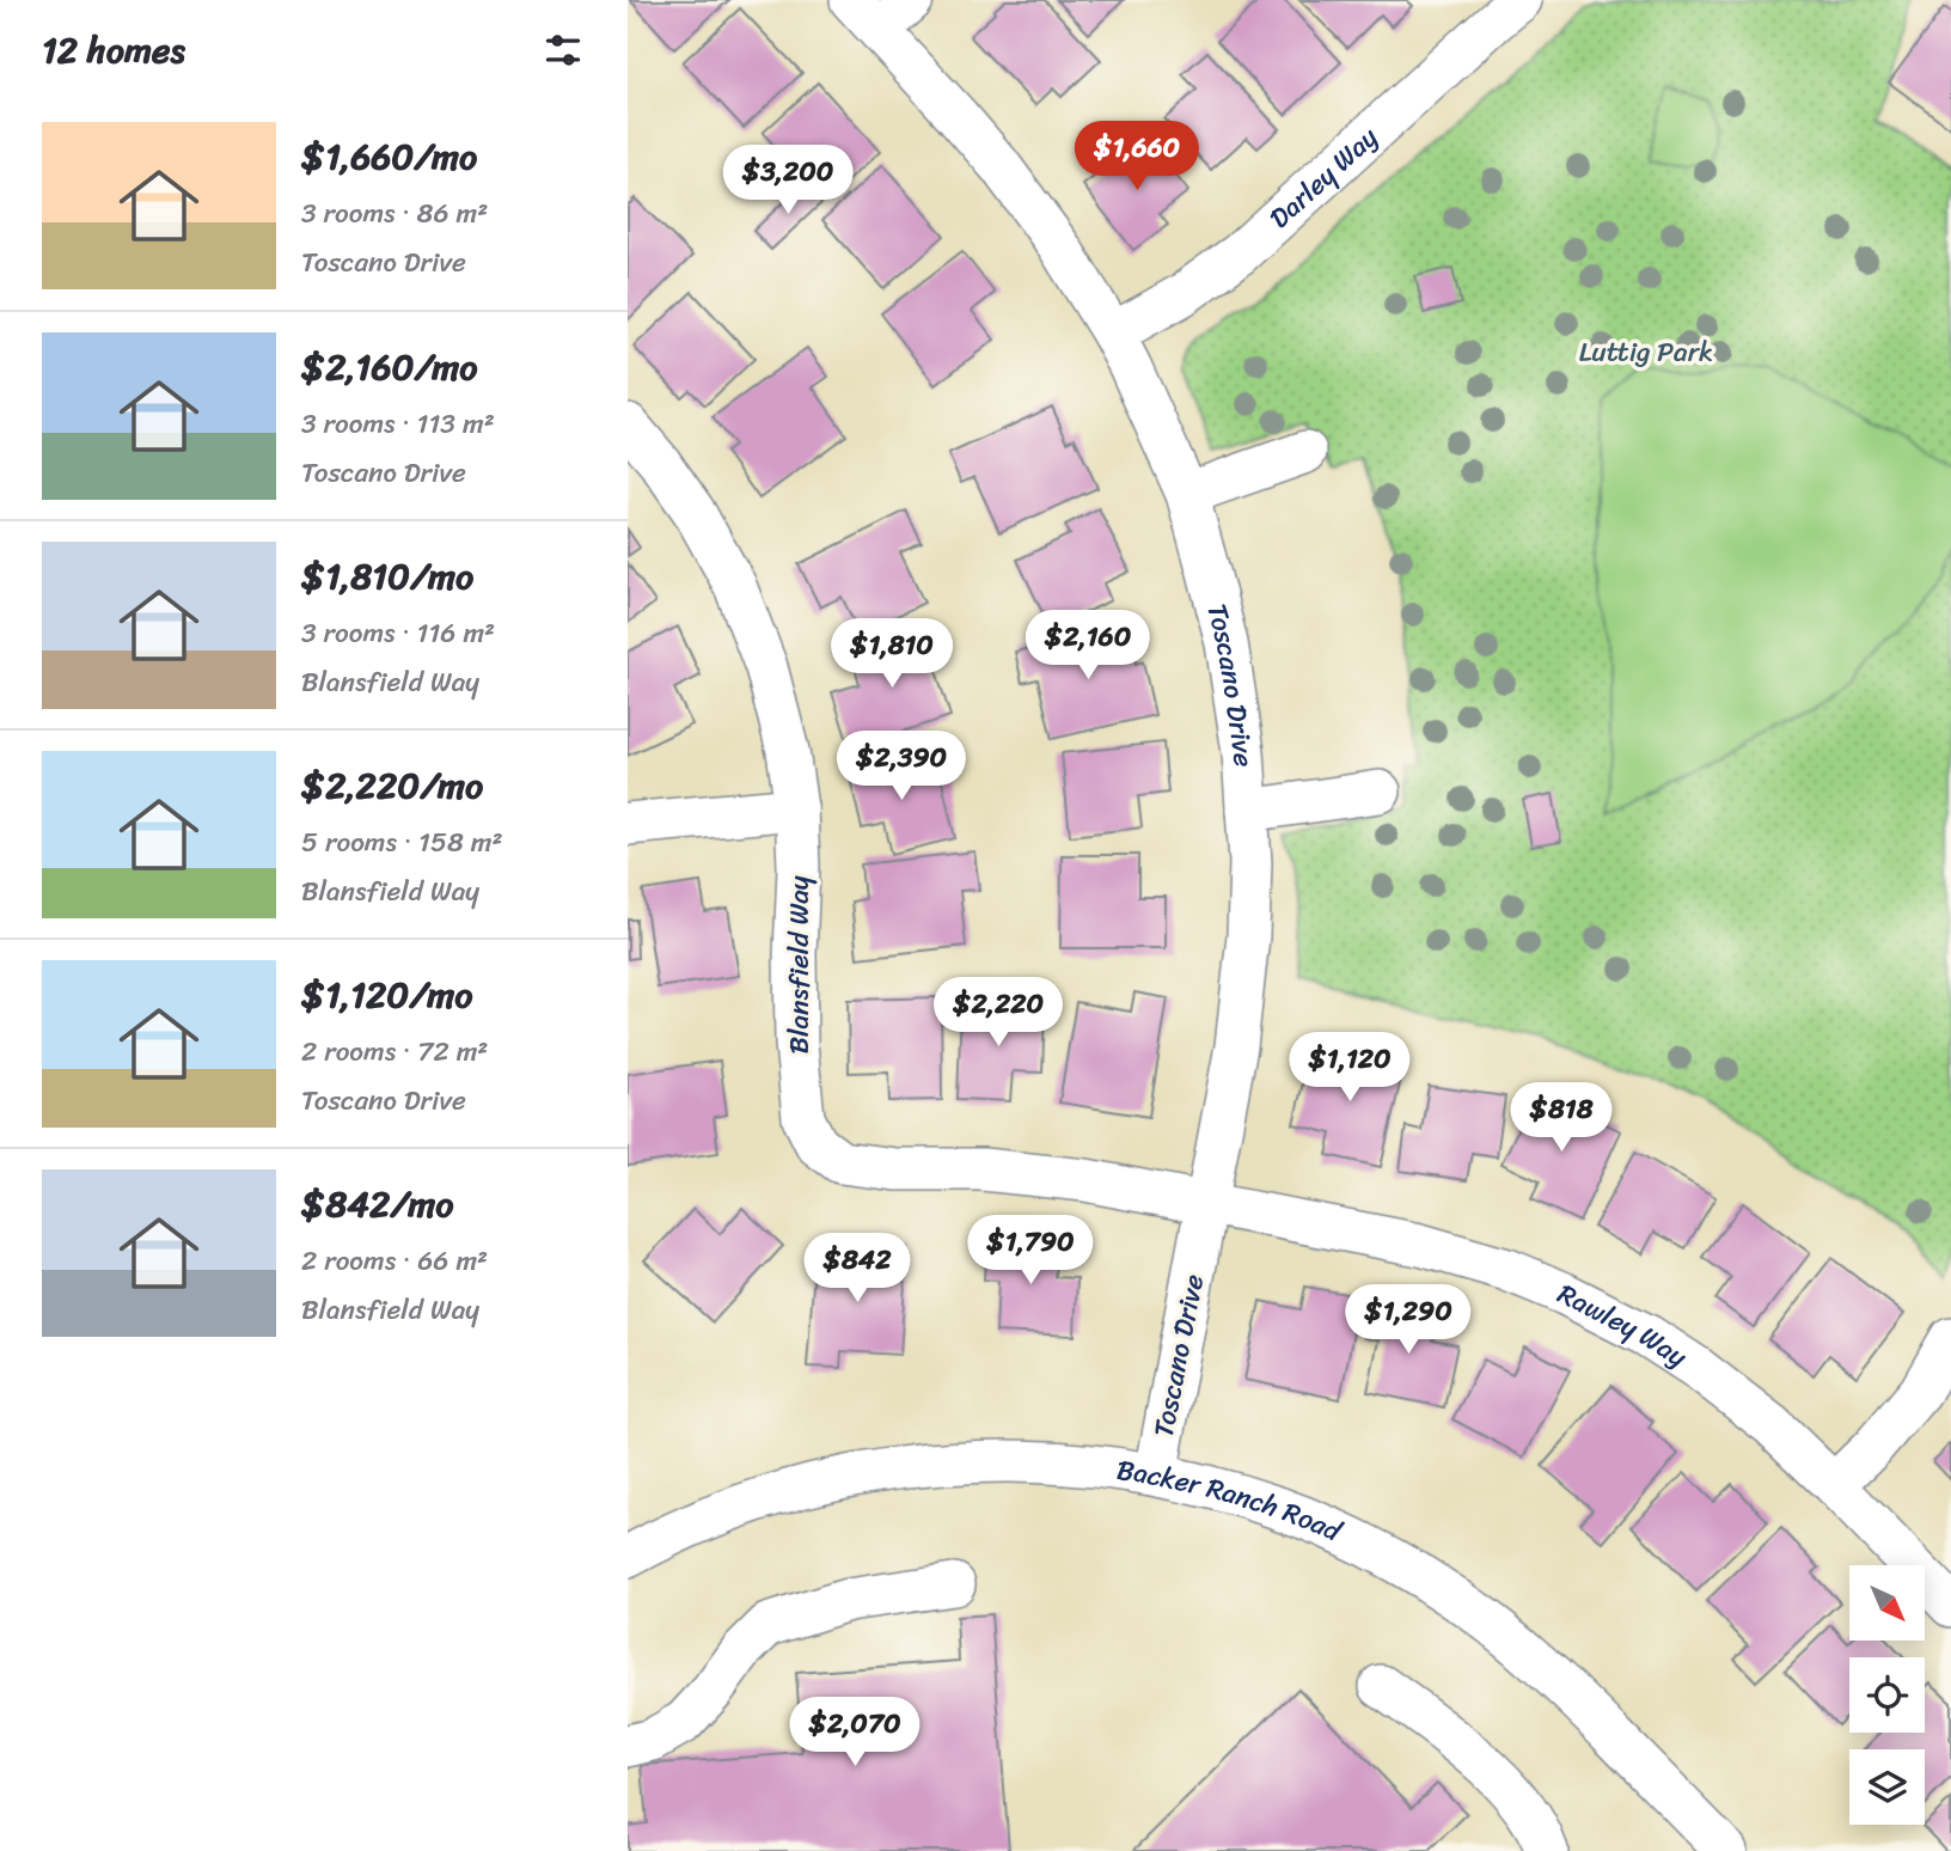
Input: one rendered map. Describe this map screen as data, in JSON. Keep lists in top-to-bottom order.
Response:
{
  "streets": {
    "street": [
      "Darley Way",
      "Toscano Drive",
      "Blansfield Way",
      "Rawley Way",
      "Backer Ranch Road"
    ]
  },
  "crossings": [
    ["Darley Way", "Toscano Drive"],
    ["Toscano Drive", "Blansfield Way"],
    ["Toscano Drive", "Rawley Way"],
    ["Toscano Drive", "Backer Ranch Road"],
    ["Blansfield Way", "Rawley Way"]
  ],
  "parks": ["Luttig Park"],
  "north": "bottom right",
  "page": {
    "heading": "12 homes",
    "list": [
      {
        "name": "$1,660/mo",
        "note": "3 rooms · 86 m² · Toscano Drive"
      },
      {
        "name": "$2,160/mo",
        "note": "3 rooms · 113 m² · Toscano Drive"
      },
      {
        "name": "$1,810/mo",
        "note": "3 rooms · 116 m² · Blansfield Way"
      },
      {
        "name": "$2,220/mo",
        "note": "5 rooms · 158 m² · Blansfield Way"
      },
      {
        "name": "$1,120/mo",
        "note": "2 rooms · 72 m² · Toscano Drive"
      },
      {
        "name": "$842/mo",
        "note": "2 rooms · 66 m² · Blansfield Way"
      }
    ],
    "price": [
      "$1,660",
      "$3,200",
      "$2,160",
      "$1,810",
      "$2,390",
      "$2,220",
      "$1,120",
      "$818",
      "$1,790",
      "$842",
      "$1,290",
      "$2,070"
    ]
  }
}
